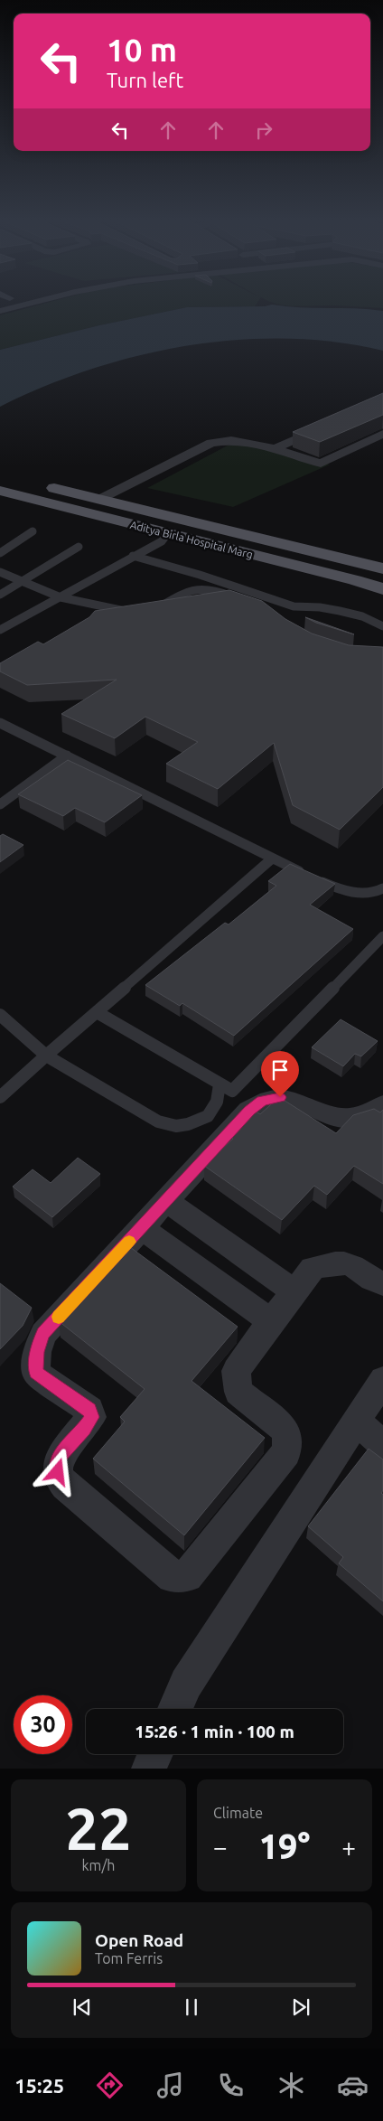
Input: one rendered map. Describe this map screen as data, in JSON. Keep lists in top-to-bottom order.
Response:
{
  "streets": {
    "main road": ["Aditya Birla Hospital Marg"]
  },
  "page": {
    "turn": ["10 m", "Turn left"],
    "limit": "30",
    "trip": "15:26 · 1 min · 100 m",
    "tile": [
      ["22", "km/h"],
      "Climate"
    ],
    "heat": ["−", "19°", "+"],
    "song": ["Open Road", "Tom Ferris"],
    "tabs": "15:25"
  }
}
